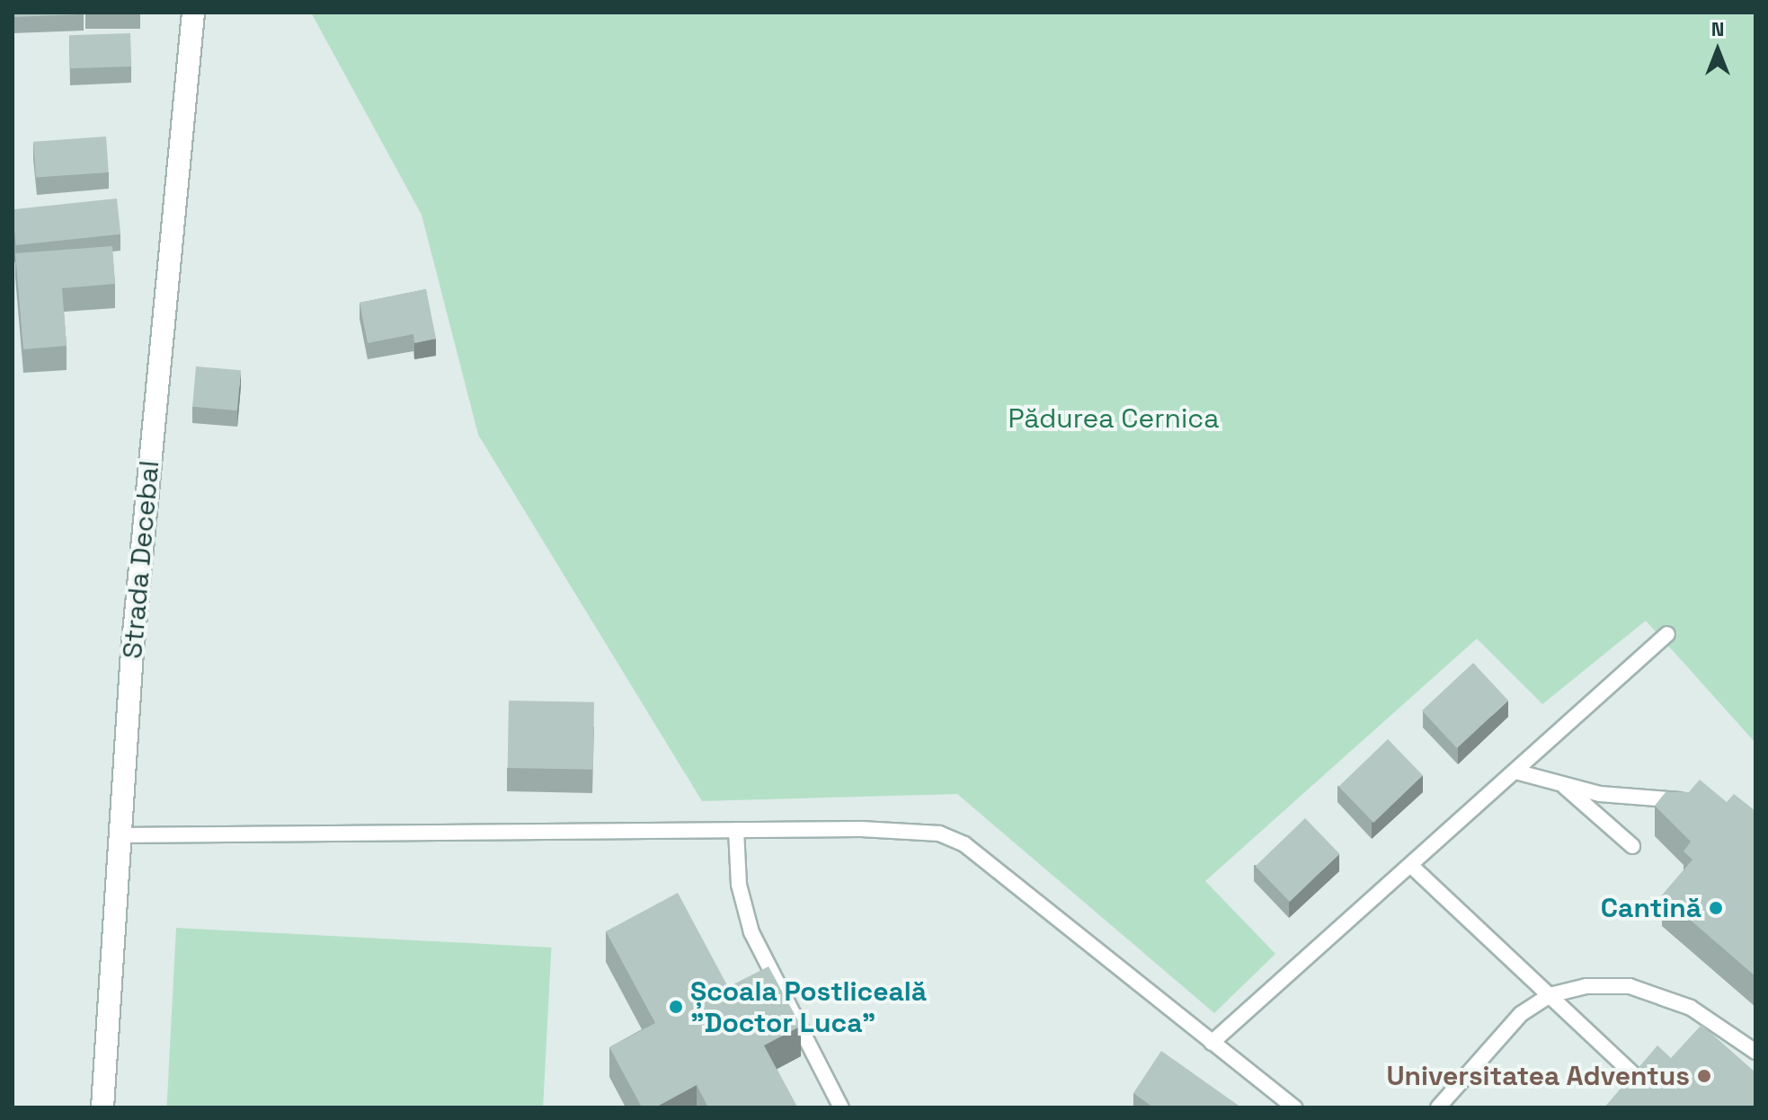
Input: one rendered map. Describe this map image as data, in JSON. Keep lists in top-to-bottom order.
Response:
{
  "streets": {
    "main road": ["Strada Decebal"]
  },
  "parks": ["Pădurea Cernica"],
  "places": ["Cantină", "Școala Postliceală \"Doctor Luca\"", "Universitatea Adventus"],
  "north": "top"
}
